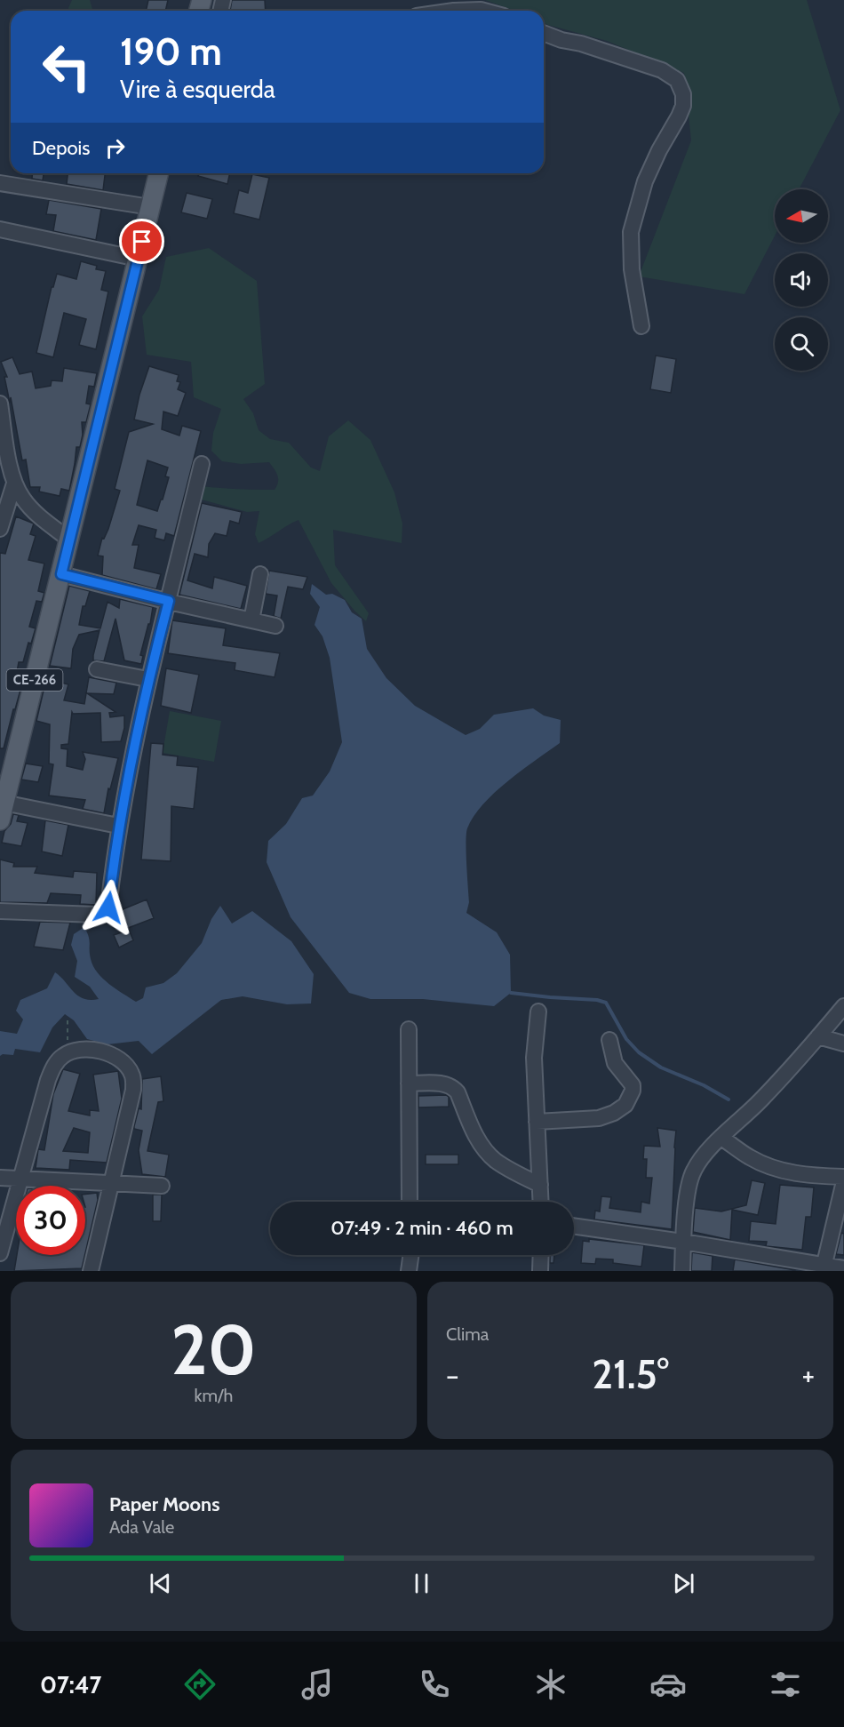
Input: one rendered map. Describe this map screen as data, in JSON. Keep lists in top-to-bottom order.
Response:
{
  "streets": {
    "main road": ["CE-266"]
  },
  "north": "left",
  "page": {
    "turn": ["190 m", "Vire à esquerda"],
    "then": "Depois",
    "limit": "30",
    "trip": "07:49 · 2 min · 460 m",
    "tile": [
      ["20", "km/h"],
      "Clima"
    ],
    "heat": ["−", "21.5°", "+"],
    "song": ["Paper Moons", "Ada Vale"],
    "tabs": "07:47"
  }
}
